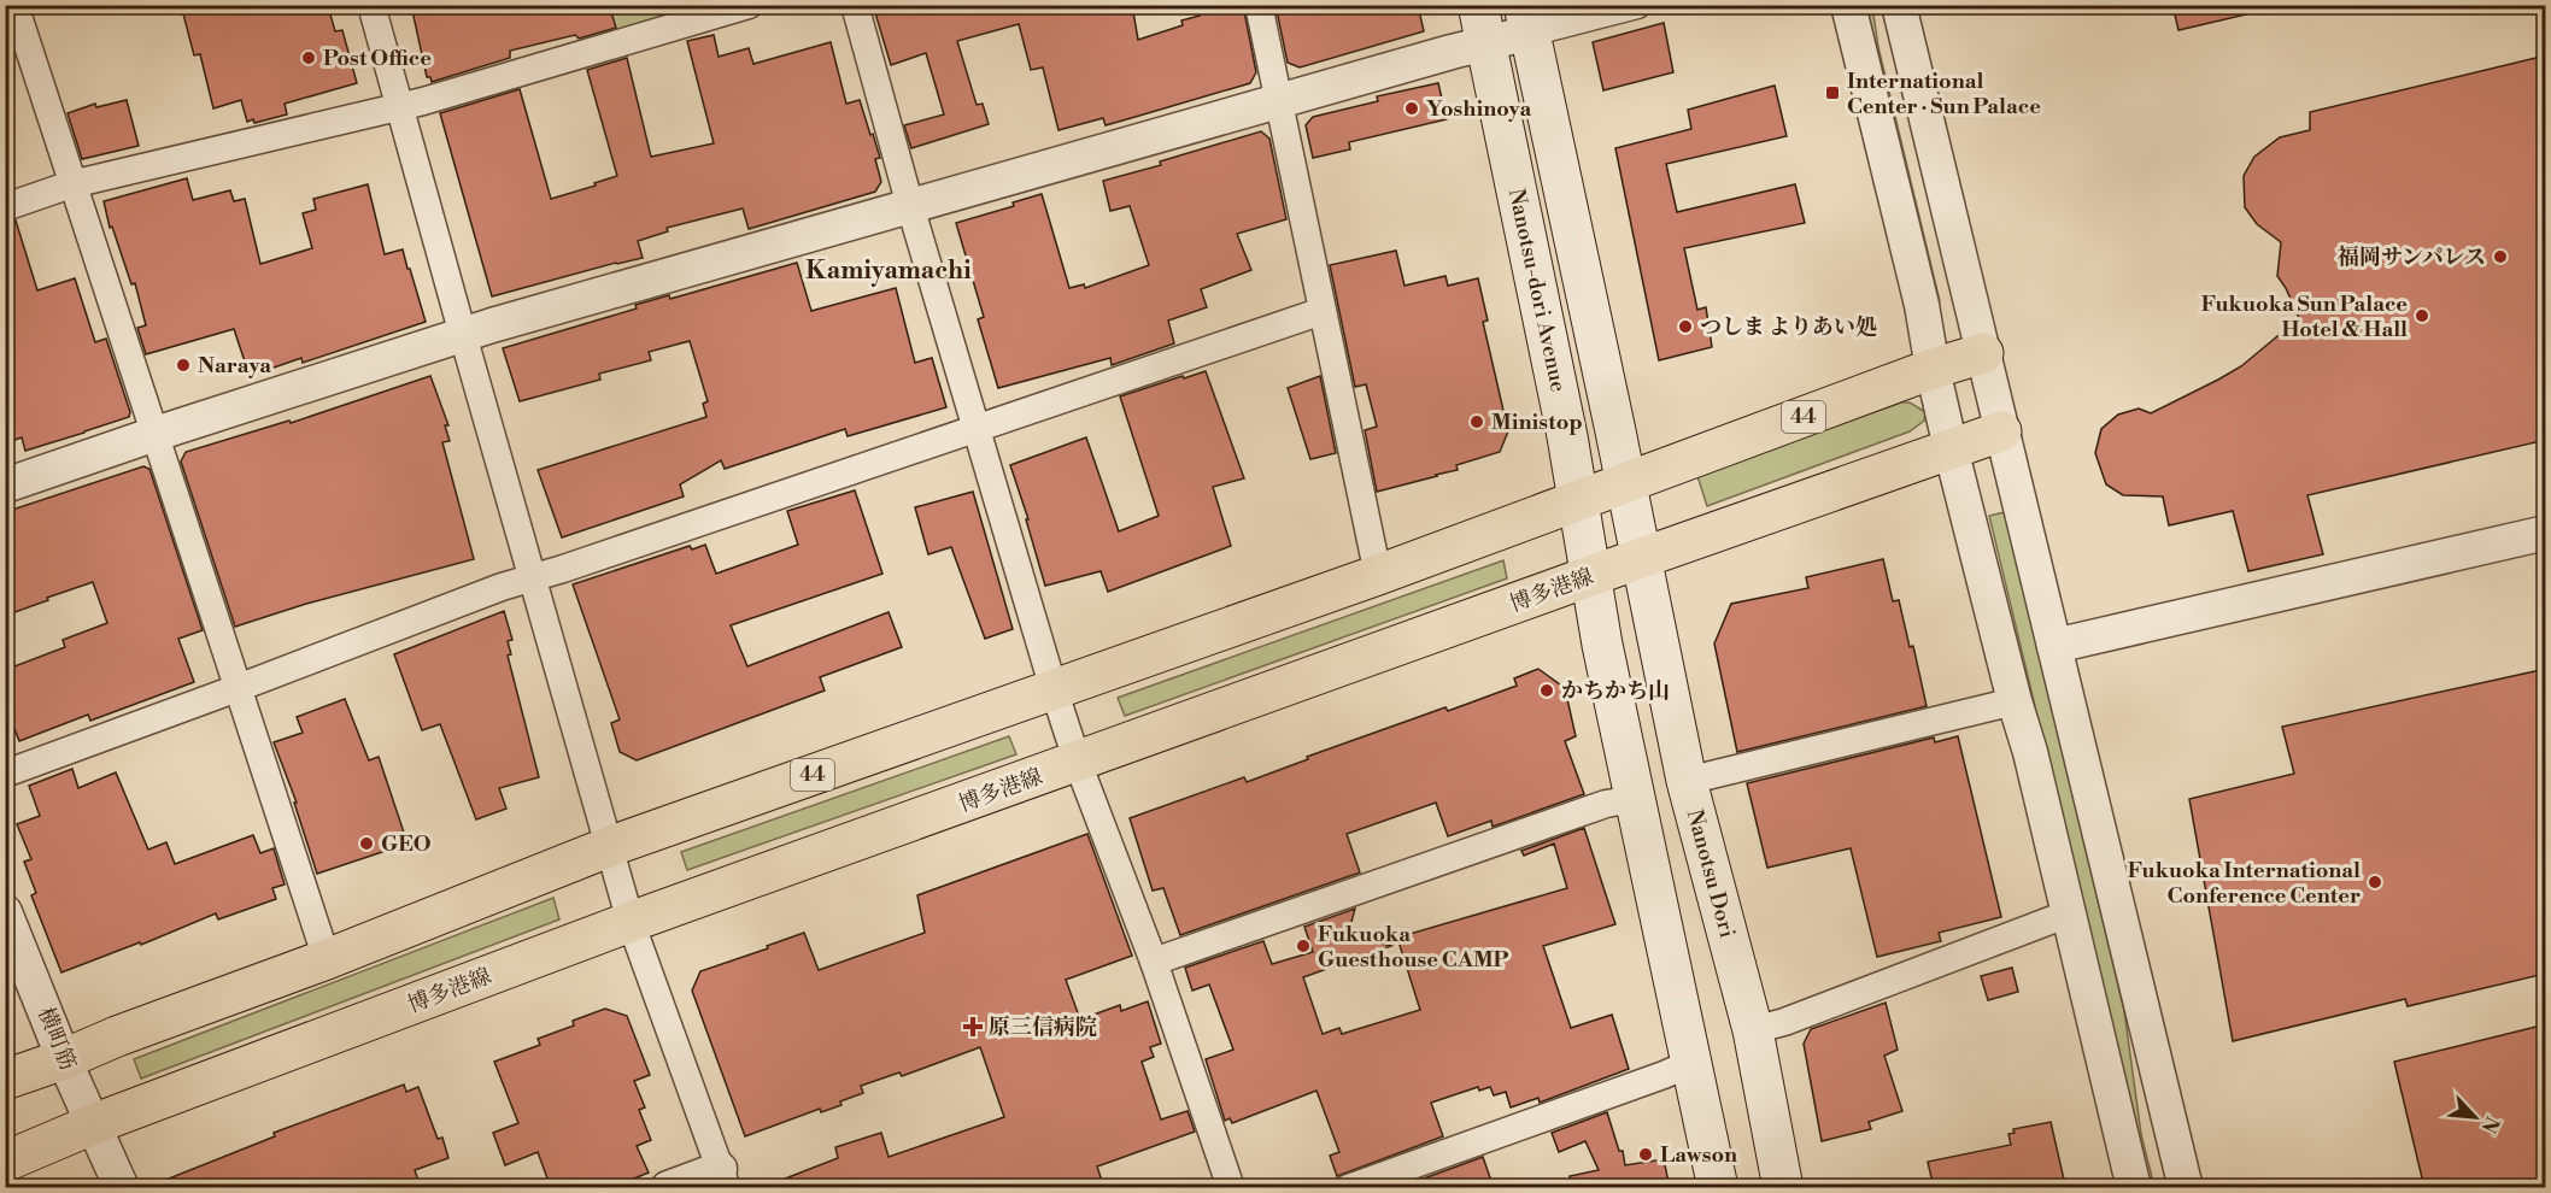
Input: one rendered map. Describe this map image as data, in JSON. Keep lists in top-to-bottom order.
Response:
{
  "streets": {
    "main road": [
      "Nanotsu-dori Avenue",
      "44",
      "博多港線",
      "Nanotsu Dori"
    ],
    "street": ["横町筋"]
  },
  "crossings": [
    ["Nanotsu-dori Avenue", "44"],
    ["Nanotsu-dori Avenue", "博多港線"],
    ["44", "横町筋"],
    ["博多港線", "Nanotsu Dori"],
    ["博多港線", "横町筋"]
  ],
  "districts": ["Kamiyamachi"],
  "places": {
    "other": [
      "Post Office",
      "Yoshinoya",
      "福岡サンパレス",
      "Fukuoka Sun Palace Hotel & Hall",
      "つしま よりあい処",
      "Naraya",
      "Ministop",
      "かちかち山",
      "GEO",
      "Fukuoka International Conference Center",
      "Fukuoka Guesthouse CAMP",
      "Lawson"
    ],
    "transit": ["International Center · Sun Palace"],
    "health": ["原三信病院"]
  },
  "north": "bottom right"
}
